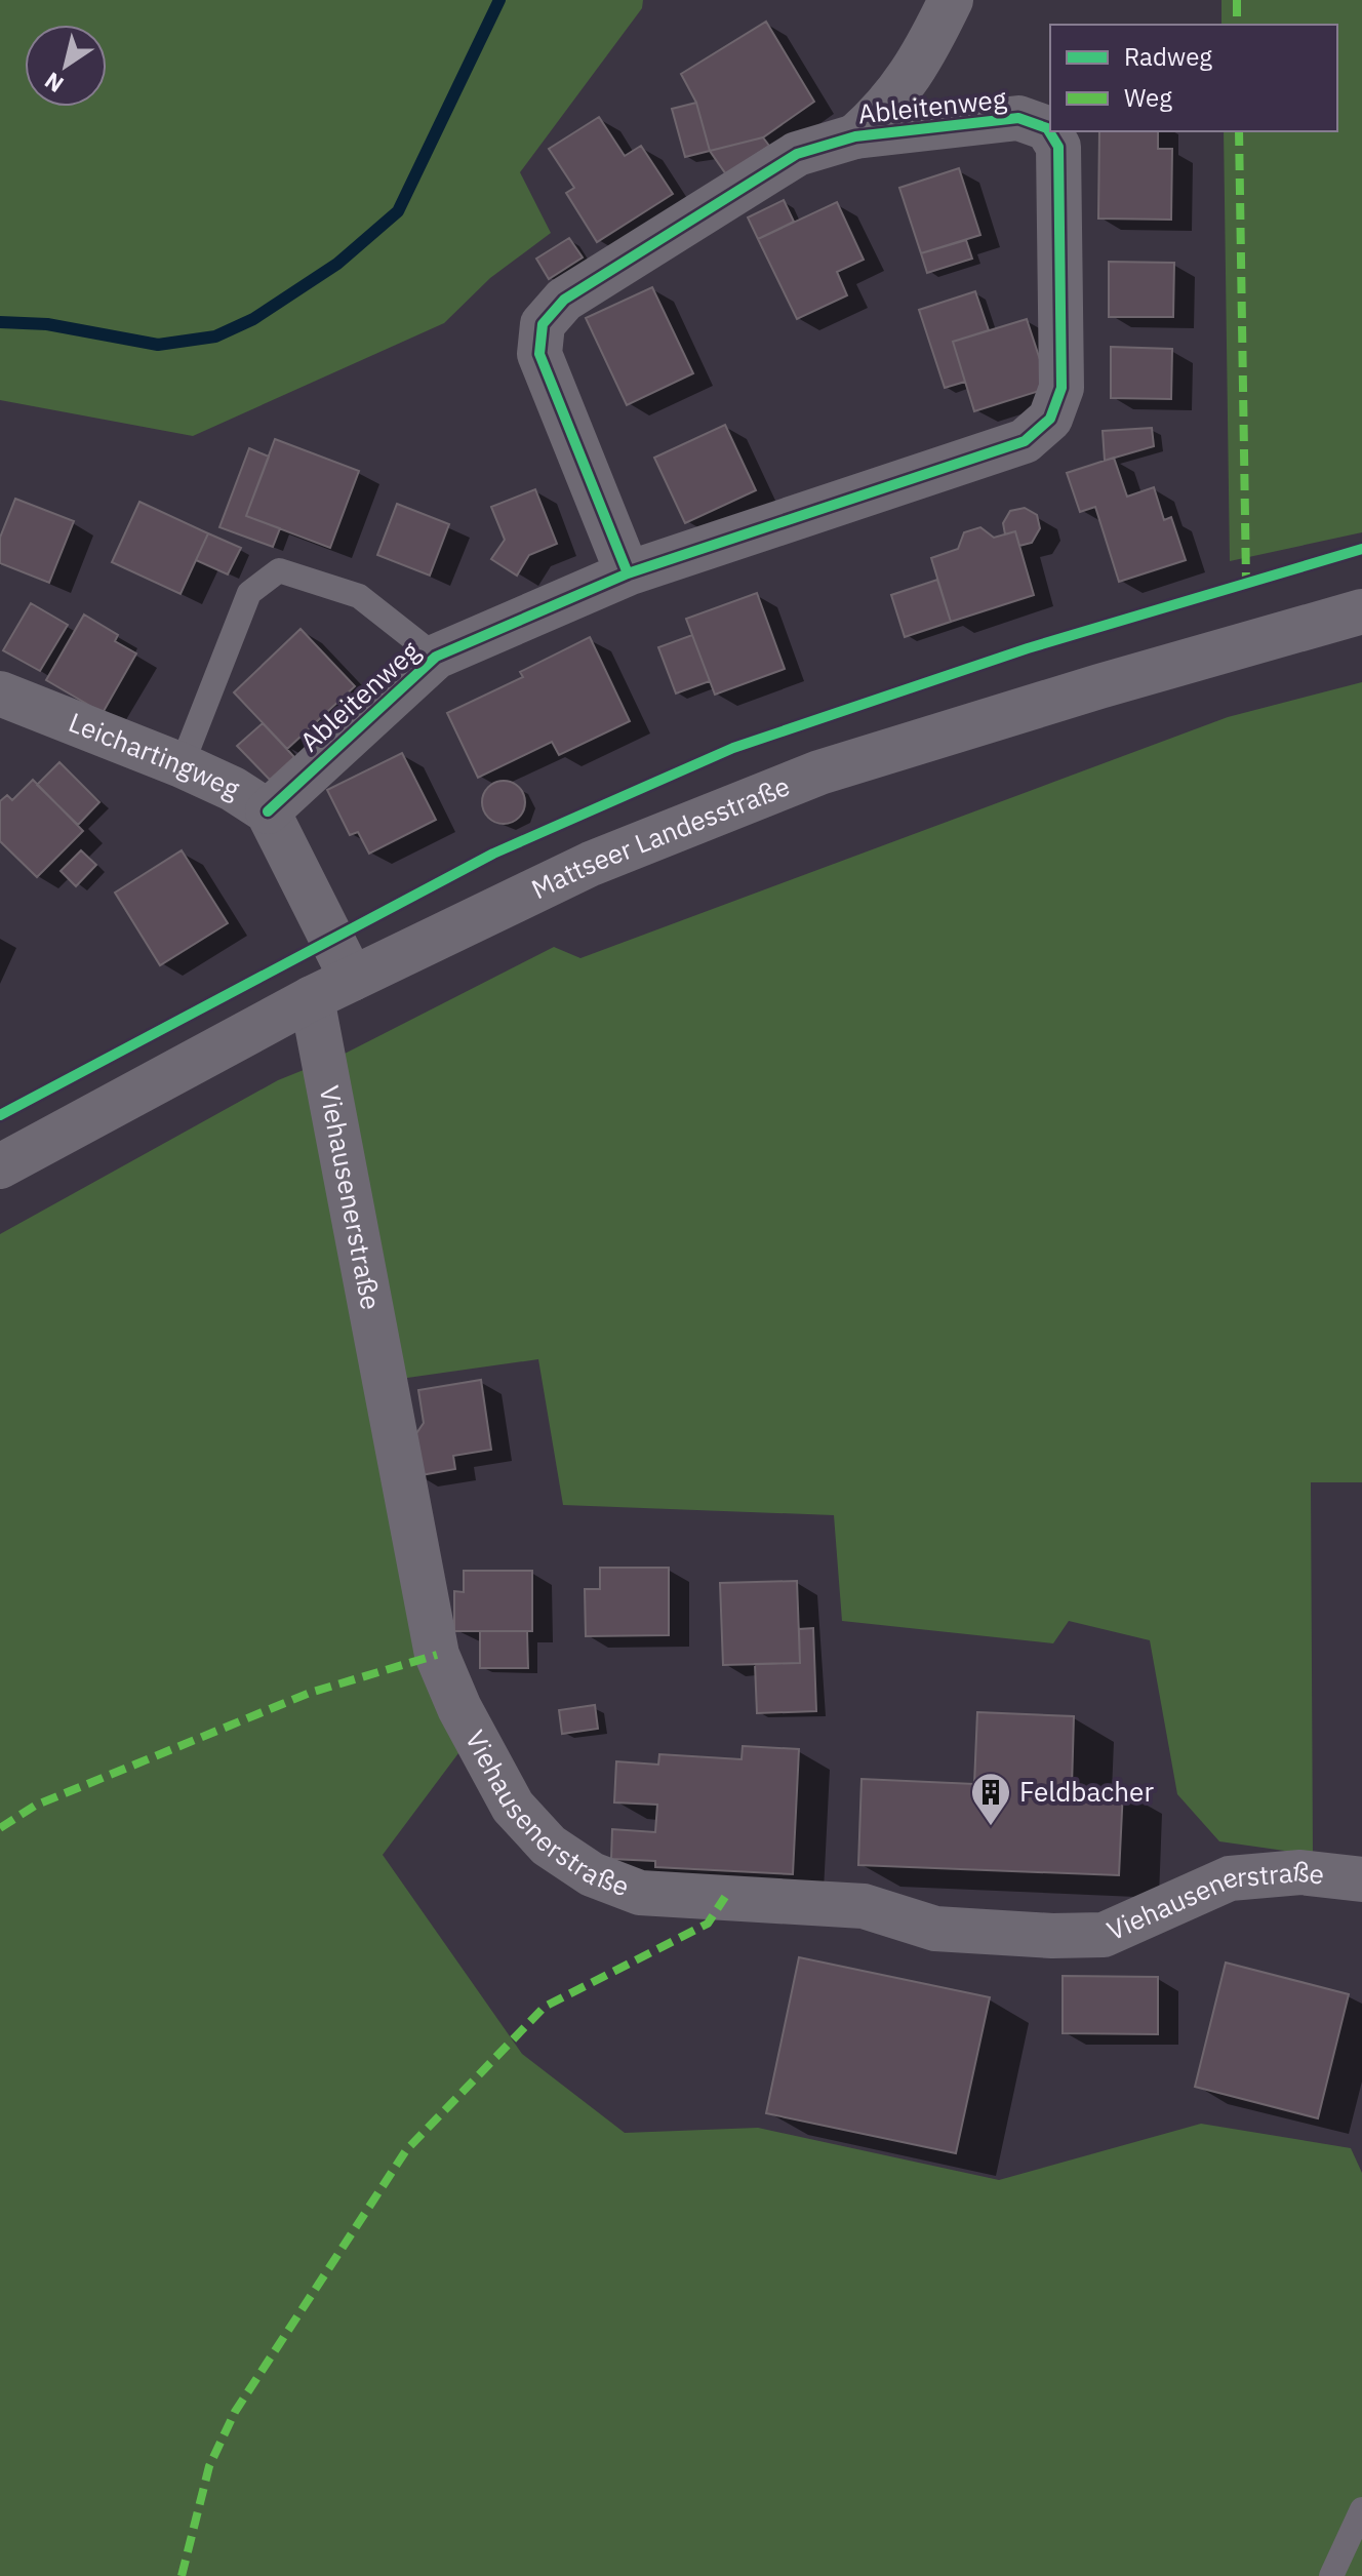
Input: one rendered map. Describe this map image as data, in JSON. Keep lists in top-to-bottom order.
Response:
{
  "streets": {
    "street": [
      "Ableitenweg",
      "Leichartingweg",
      "Mattseer Landesstraße",
      "Viehausenerstraße"
    ]
  },
  "crossings": [
    ["Ableitenweg", "Leichartingweg"],
    ["Leichartingweg", "Mattseer Landesstraße"],
    ["Mattseer Landesstraße", "Viehausenerstraße"]
  ],
  "places": {
    "building": ["Feldbacher"]
  },
  "legend": ["Radweg", "Weg"],
  "north": "bottom left"
}
